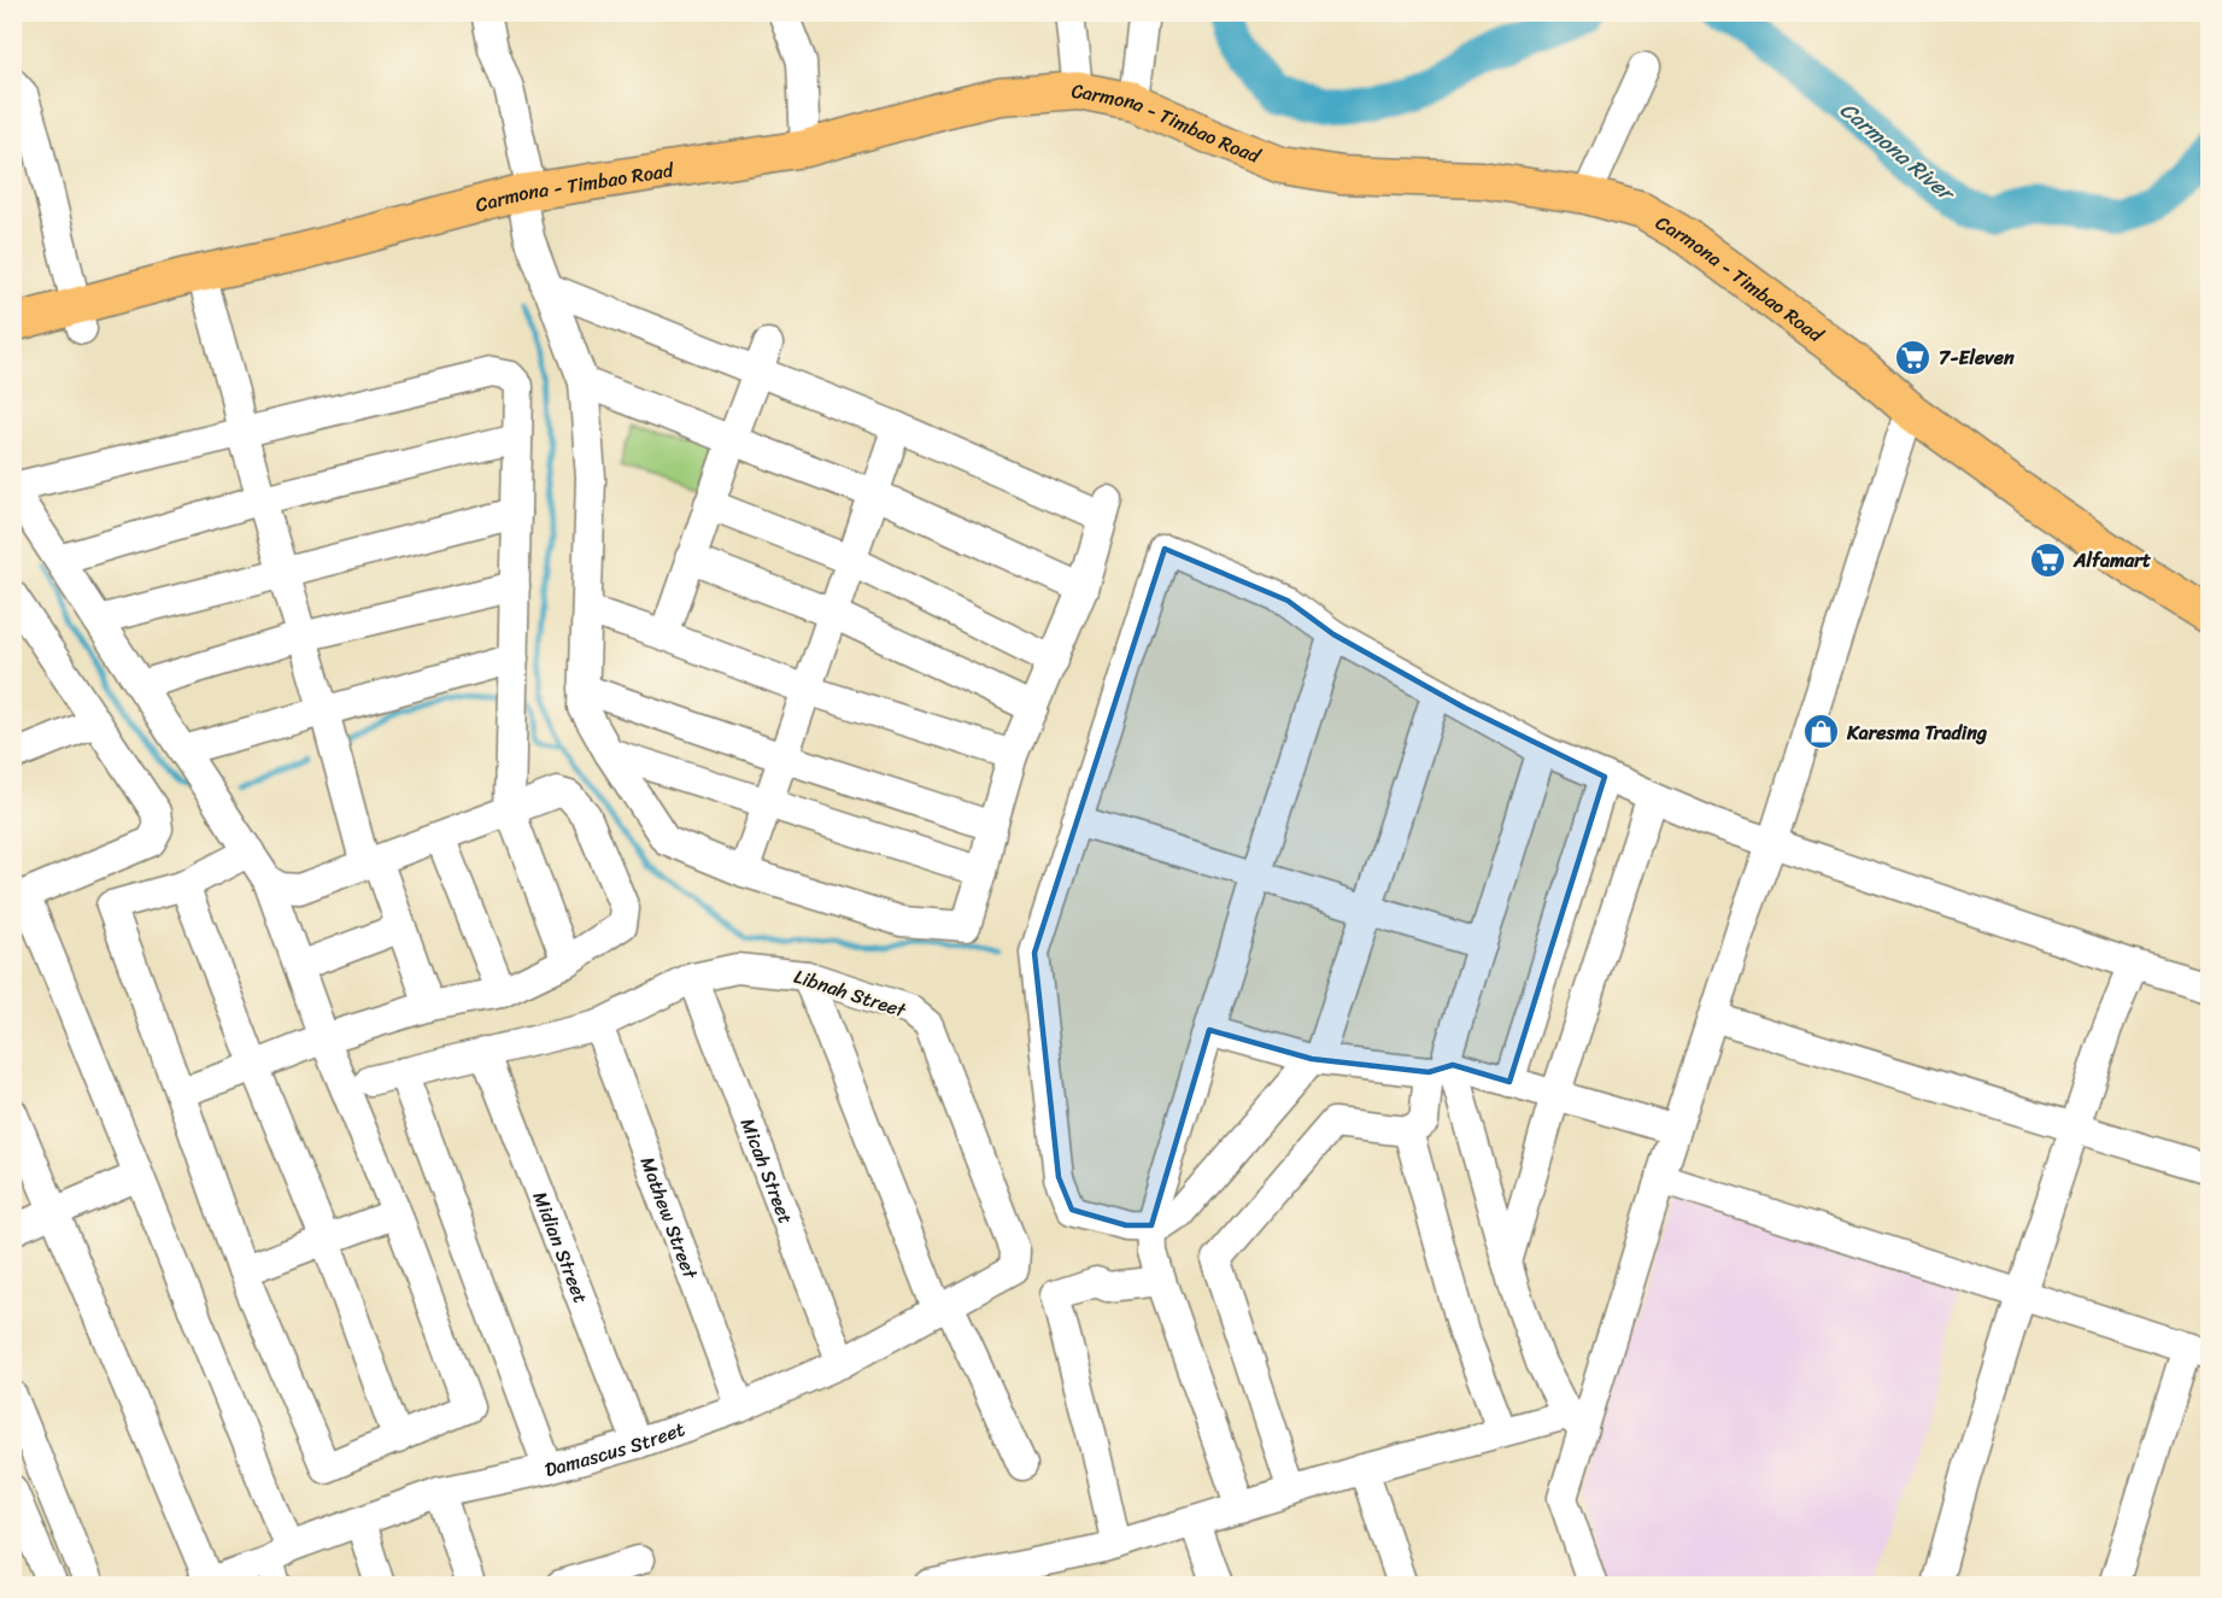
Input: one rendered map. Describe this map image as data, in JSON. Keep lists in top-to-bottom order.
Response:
{
  "streets": {
    "main road": ["Carmona - Timbao Road"],
    "street": [
      "Libnah Street",
      "Micah Street",
      "Mathew Street",
      "Midian Street",
      "Damascus Street"
    ]
  },
  "crossings": [
    ["Libnah Street", "Micah Street"],
    ["Libnah Street", "Mathew Street"],
    ["Libnah Street", "Midian Street"],
    ["Libnah Street", "Damascus Street"],
    ["Micah Street", "Damascus Street"],
    ["Mathew Street", "Damascus Street"],
    ["Midian Street", "Damascus Street"]
  ],
  "water": ["Carmona River"],
  "places": {
    "supermarket": ["7-Eleven", "Alfamart"],
    "shop": ["Karesma Trading"]
  }
}
